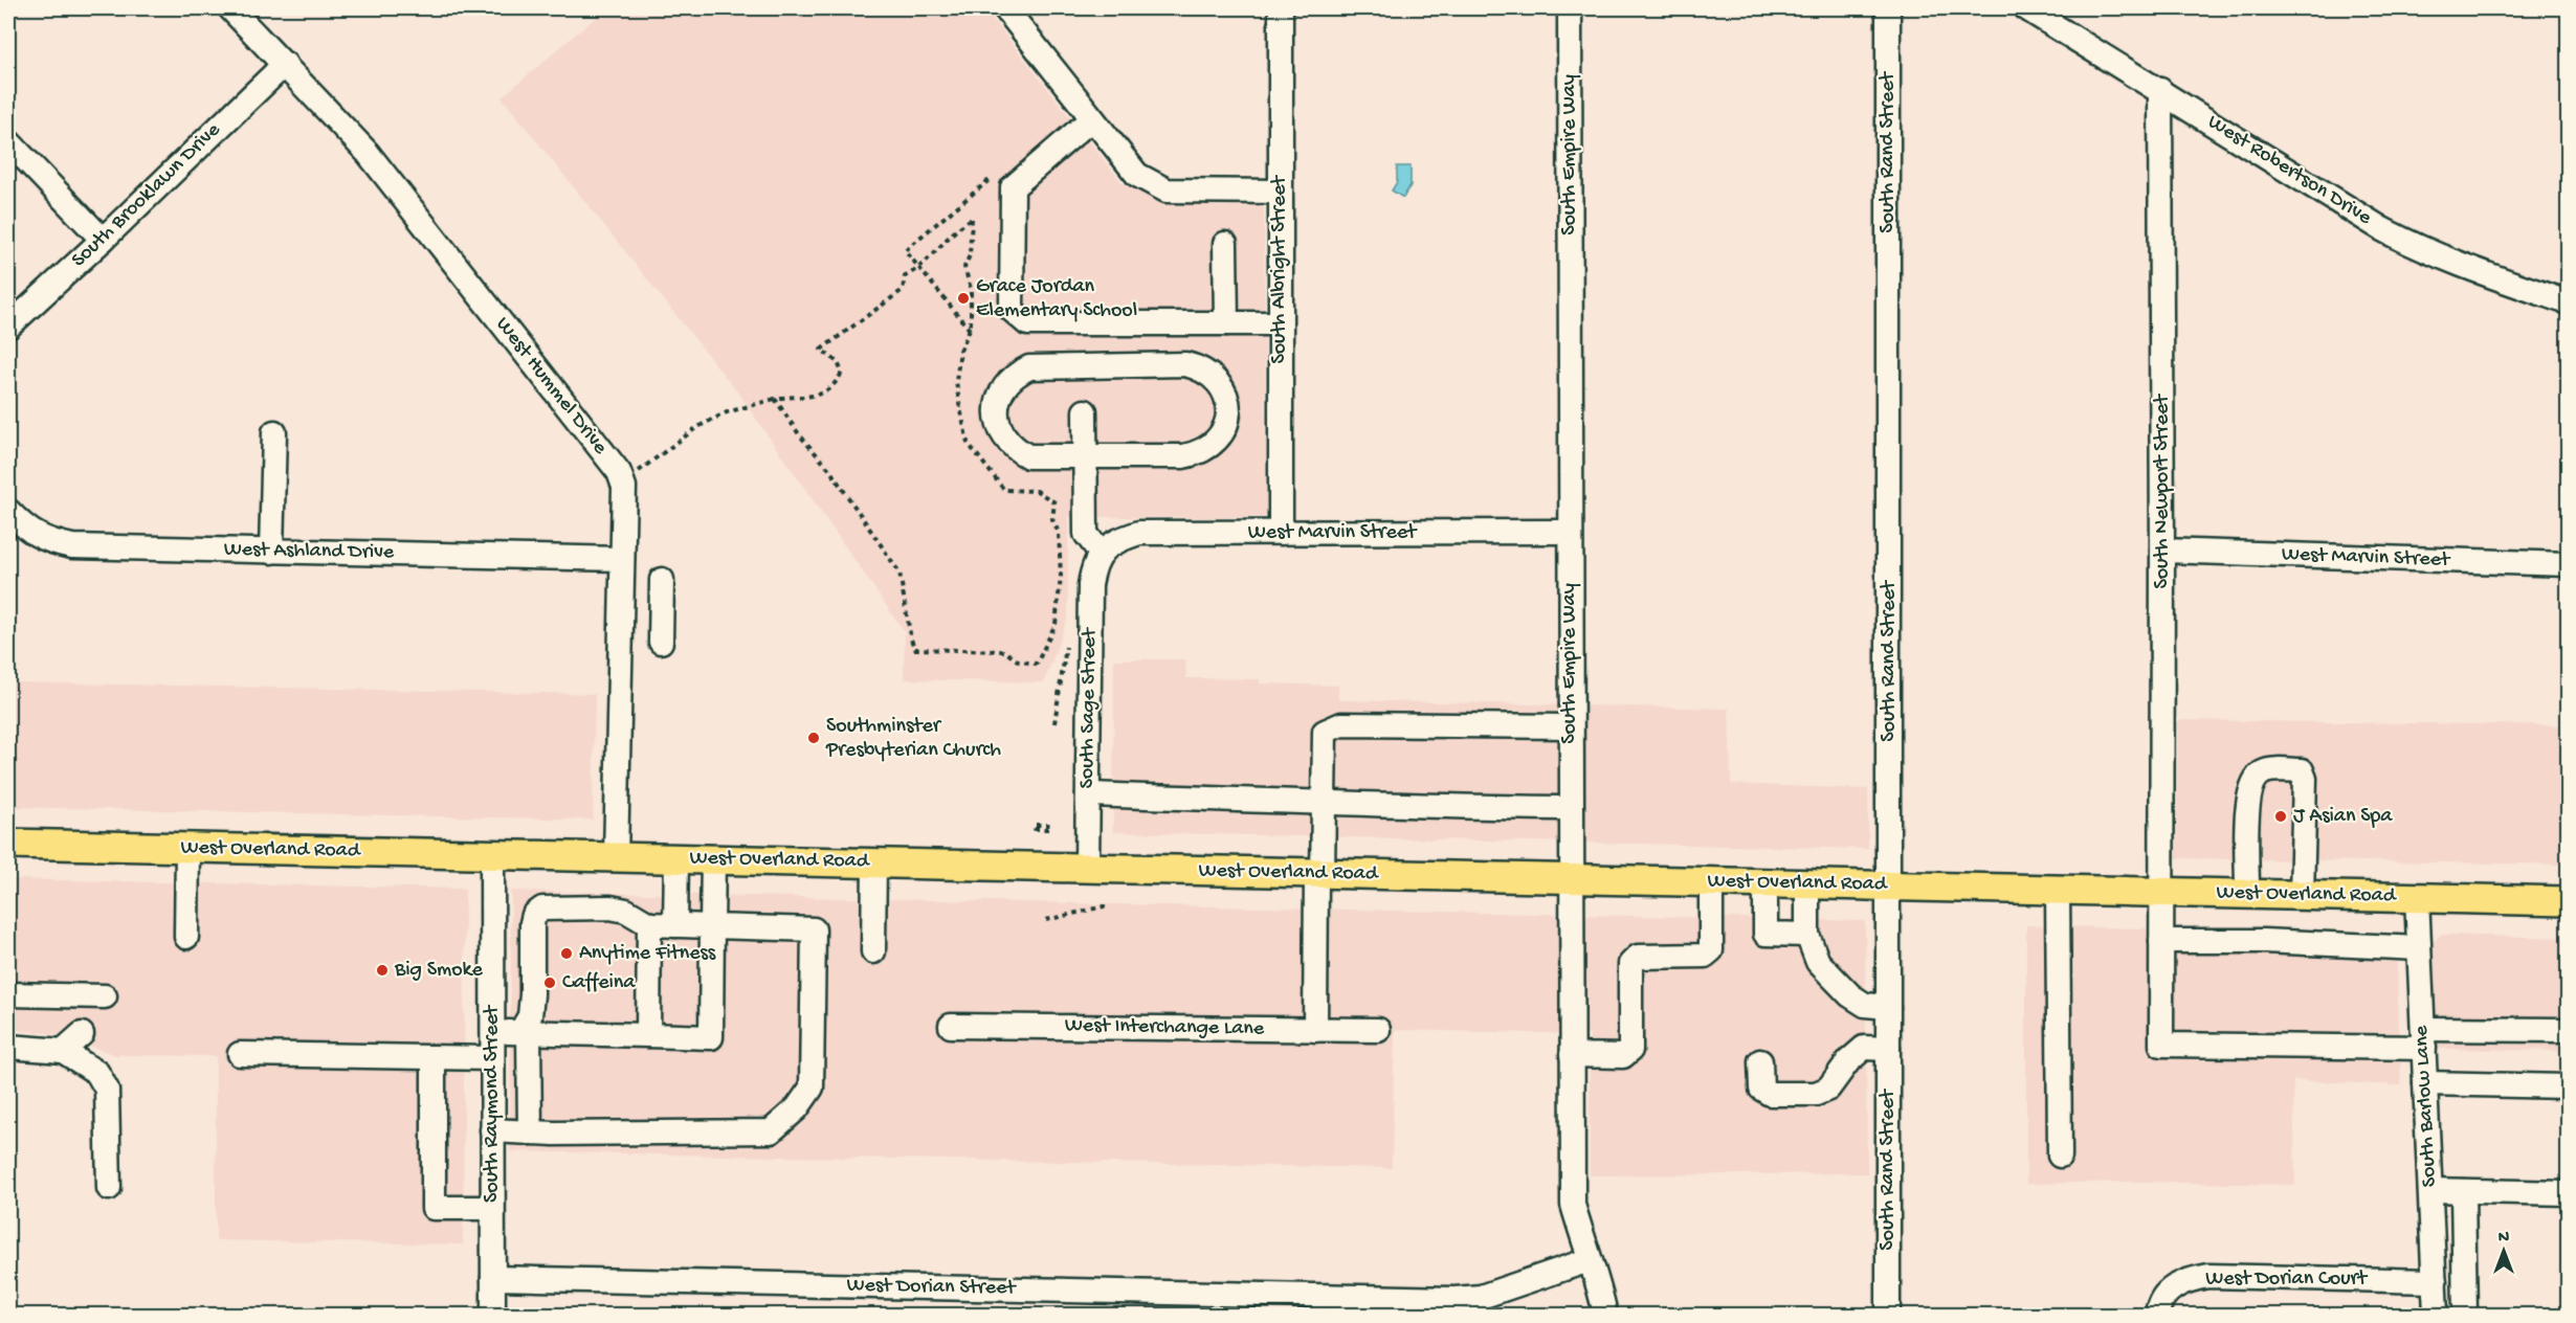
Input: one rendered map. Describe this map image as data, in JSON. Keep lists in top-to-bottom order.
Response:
{
  "streets": {
    "main road": ["West Overland Road"],
    "street": [
      "South Rand Street",
      "South Empire Way",
      "West Robertson Drive",
      "South Brooklawn Drive",
      "South Albright Street",
      "West Hummel Drive",
      "South Newport Street",
      "West Marvin Street",
      "West Ashland Drive",
      "South Sage Street",
      "West Interchange Lane",
      "South Raymond Street",
      "South Barlow Lane",
      "West Dorian Court",
      "West Dorian Street"
    ]
  },
  "crossings": [
    ["South Rand Street", "West Overland Road"],
    ["South Empire Way", "West Marvin Street"],
    ["South Empire Way", "West Overland Road"],
    ["South Empire Way", "West Dorian Street"],
    ["West Robertson Drive", "South Newport Street"],
    ["South Brooklawn Drive", "West Hummel Drive"],
    ["South Albright Street", "West Marvin Street"],
    ["West Hummel Drive", "West Ashland Drive"],
    ["West Hummel Drive", "West Overland Road"],
    ["South Newport Street", "West Marvin Street"],
    ["South Newport Street", "West Overland Road"],
    ["South Newport Street", "South Barlow Lane"],
    ["West Marvin Street", "South Sage Street"],
    ["South Sage Street", "West Overland Road"],
    ["West Overland Road", "South Raymond Street"],
    ["West Overland Road", "South Barlow Lane"],
    ["South Raymond Street", "West Dorian Street"],
    ["South Barlow Lane", "West Dorian Court"]
  ],
  "places": [
    "Grace Jordan Elementary School",
    "Southminster Presbyterian Church",
    "J Asian Spa",
    "Anytime Fitness",
    "Big Smoke",
    "Caffeina"
  ],
  "north": "top"
}
